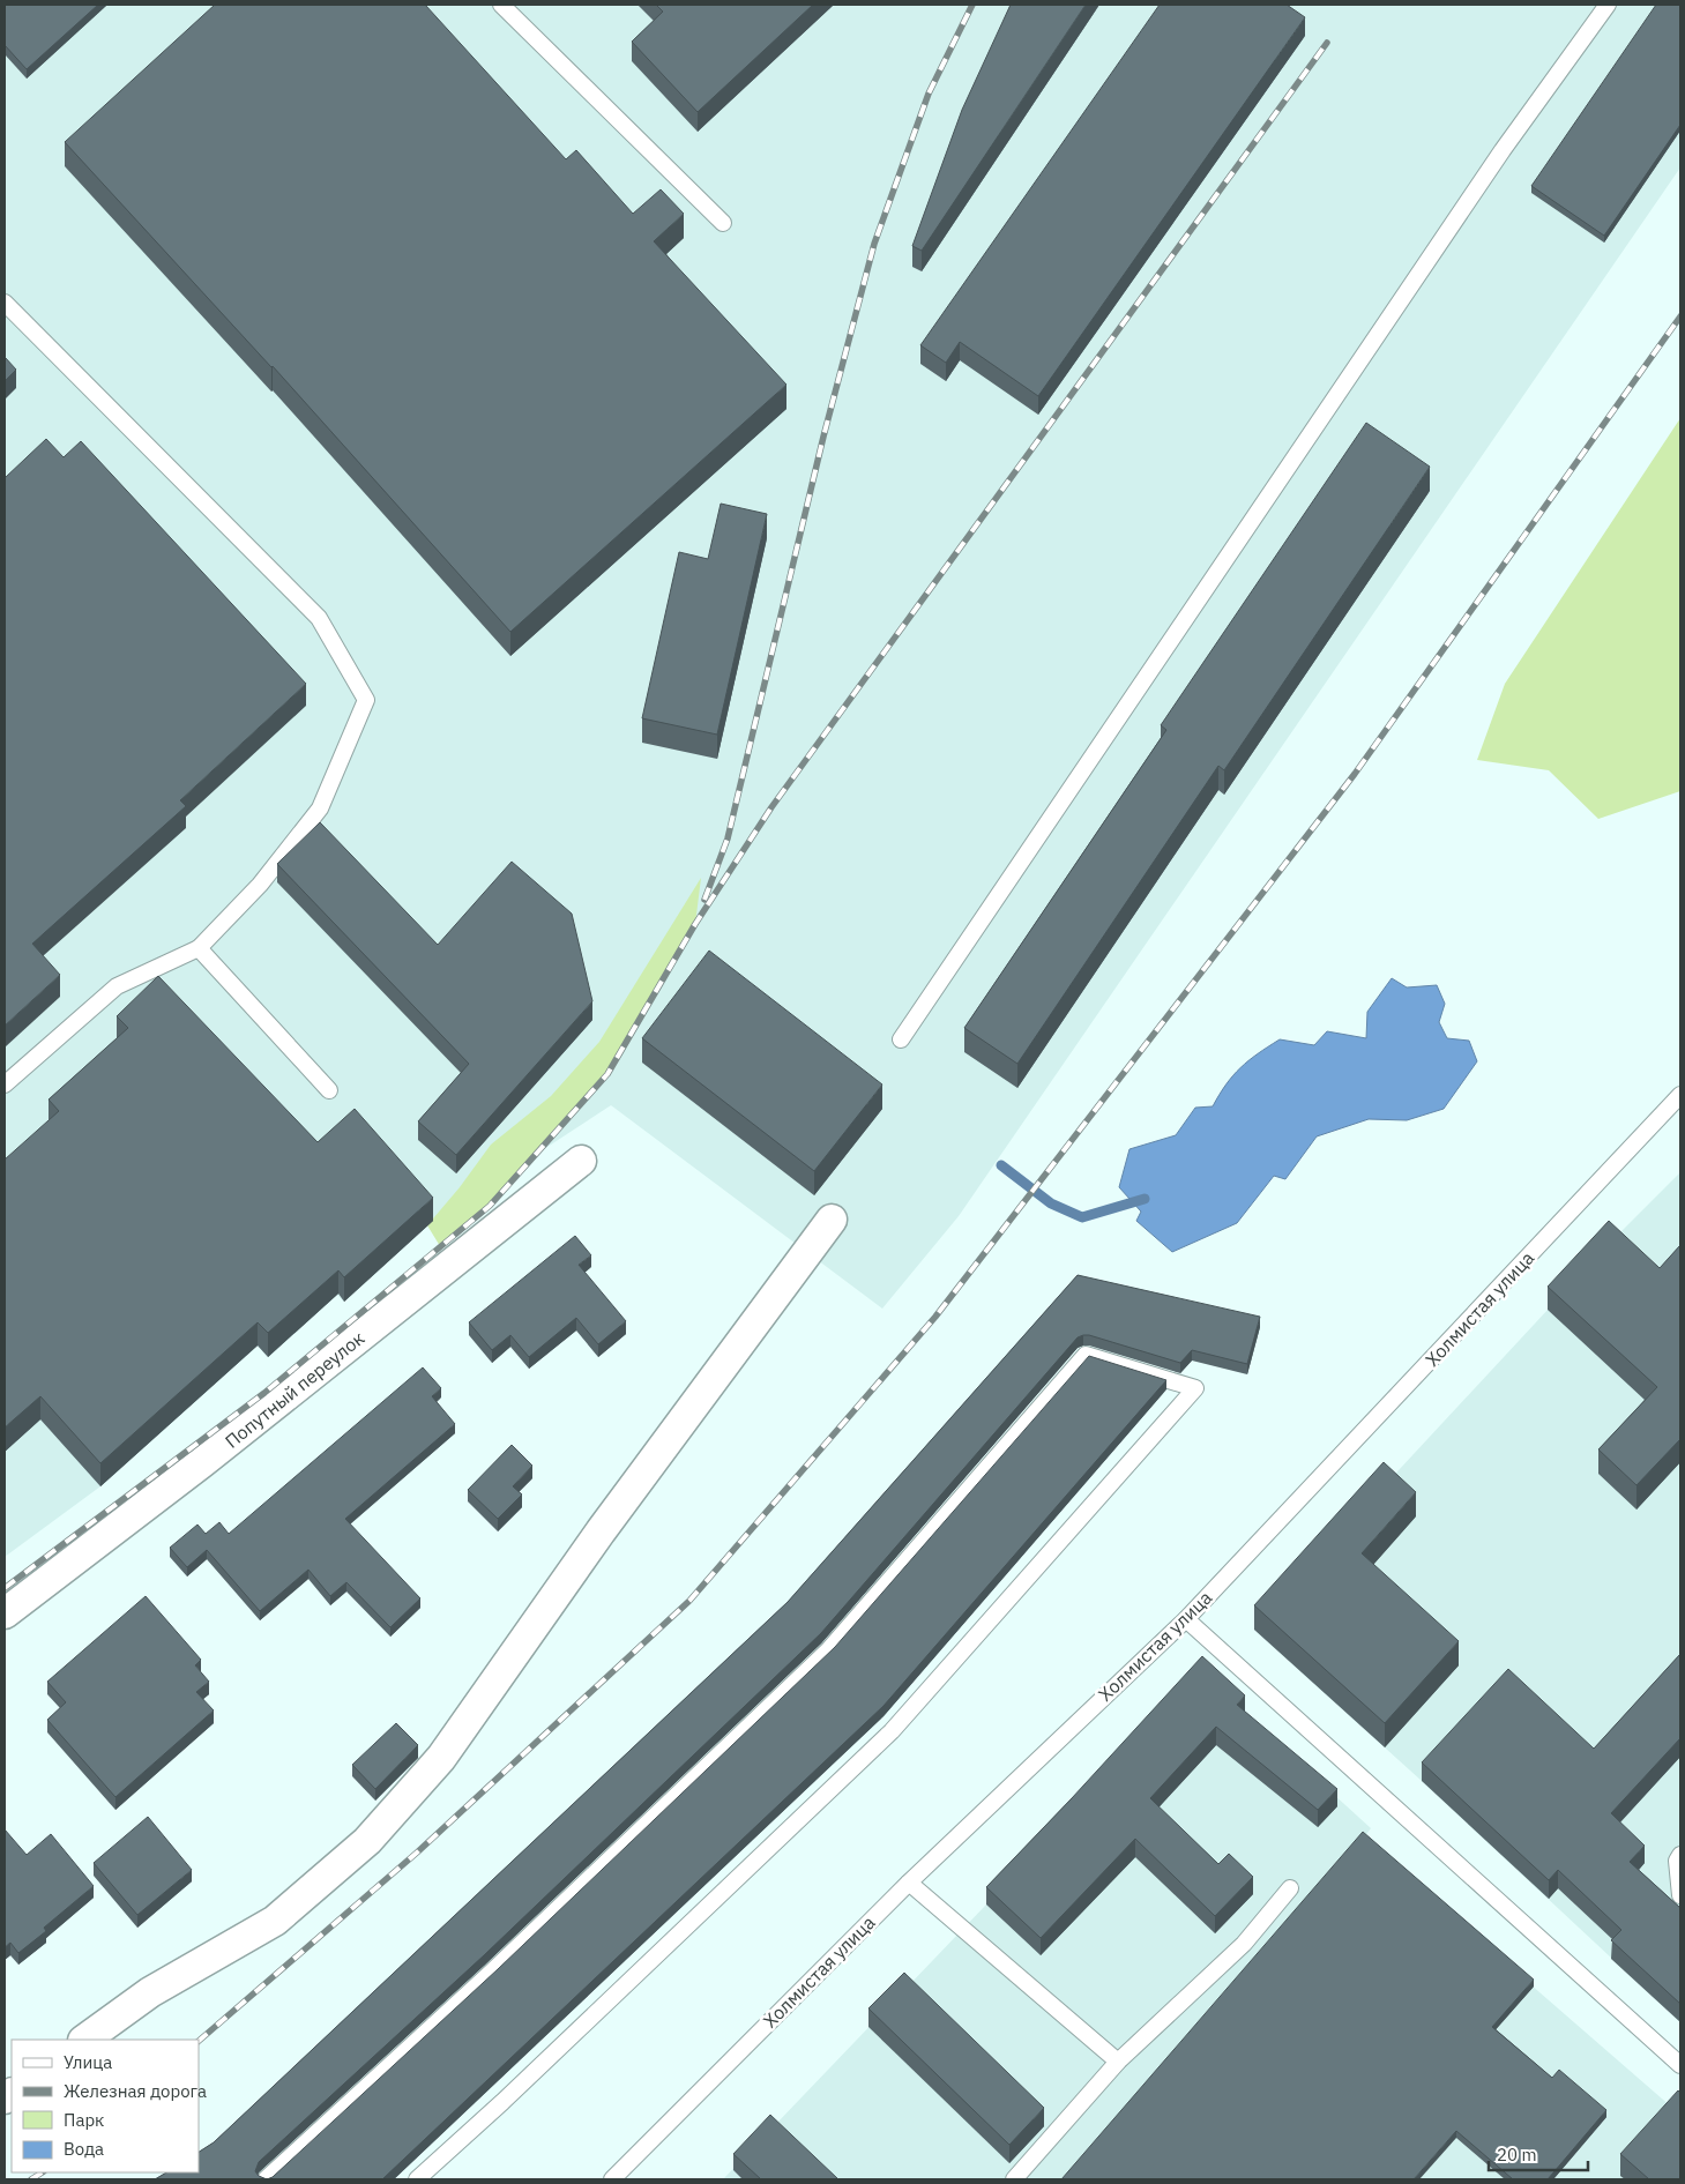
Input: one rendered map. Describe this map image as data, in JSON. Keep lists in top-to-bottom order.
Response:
{
  "streets": {
    "street": ["Попутный переулок"],
    "lane": ["Холмистая улица"]
  },
  "legend": [
    "Улица",
    "Железная дорога",
    "Парк",
    "Вода"
  ],
  "scale_bar": "20 m"
}
